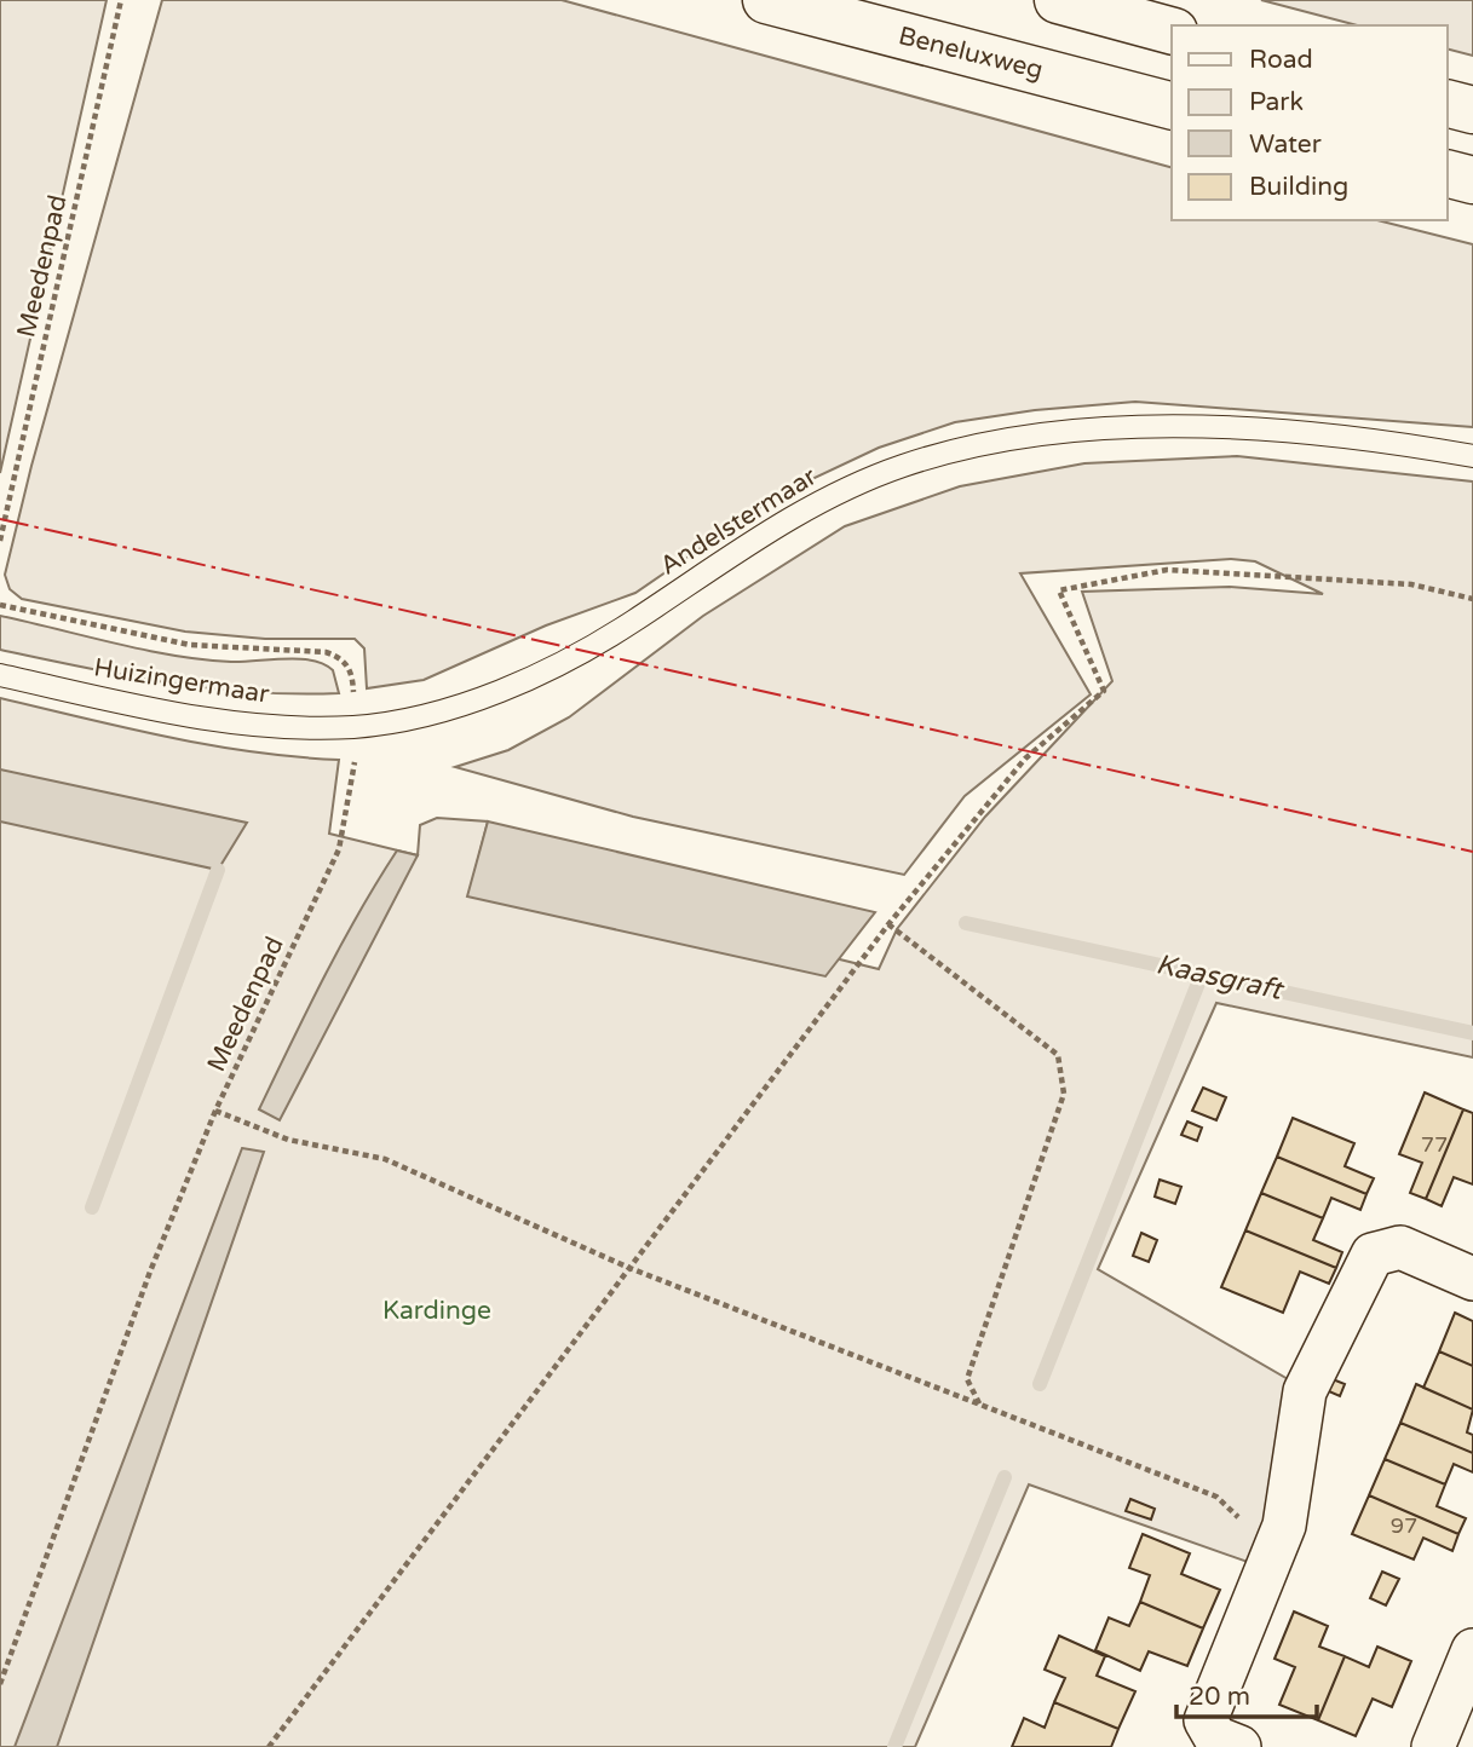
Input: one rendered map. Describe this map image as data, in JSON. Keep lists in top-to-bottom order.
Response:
{
  "streets": {
    "highway": ["Beneluxweg"],
    "lane": ["Andelstermaar", "Huizingermaar"],
    "path": ["Meedenpad"]
  },
  "crossings": [
    ["Meedenpad", "Andelstermaar"],
    ["Meedenpad", "Huizingermaar"],
    ["Andelstermaar", "Huizingermaar"]
  ],
  "water": ["Kaasgraft"],
  "parks": ["Kardinge"],
  "house_numbers": ["77", "97"],
  "legend": [
    "Road",
    "Park",
    "Water",
    "Building"
  ],
  "scale_bar": "20 m"
}
